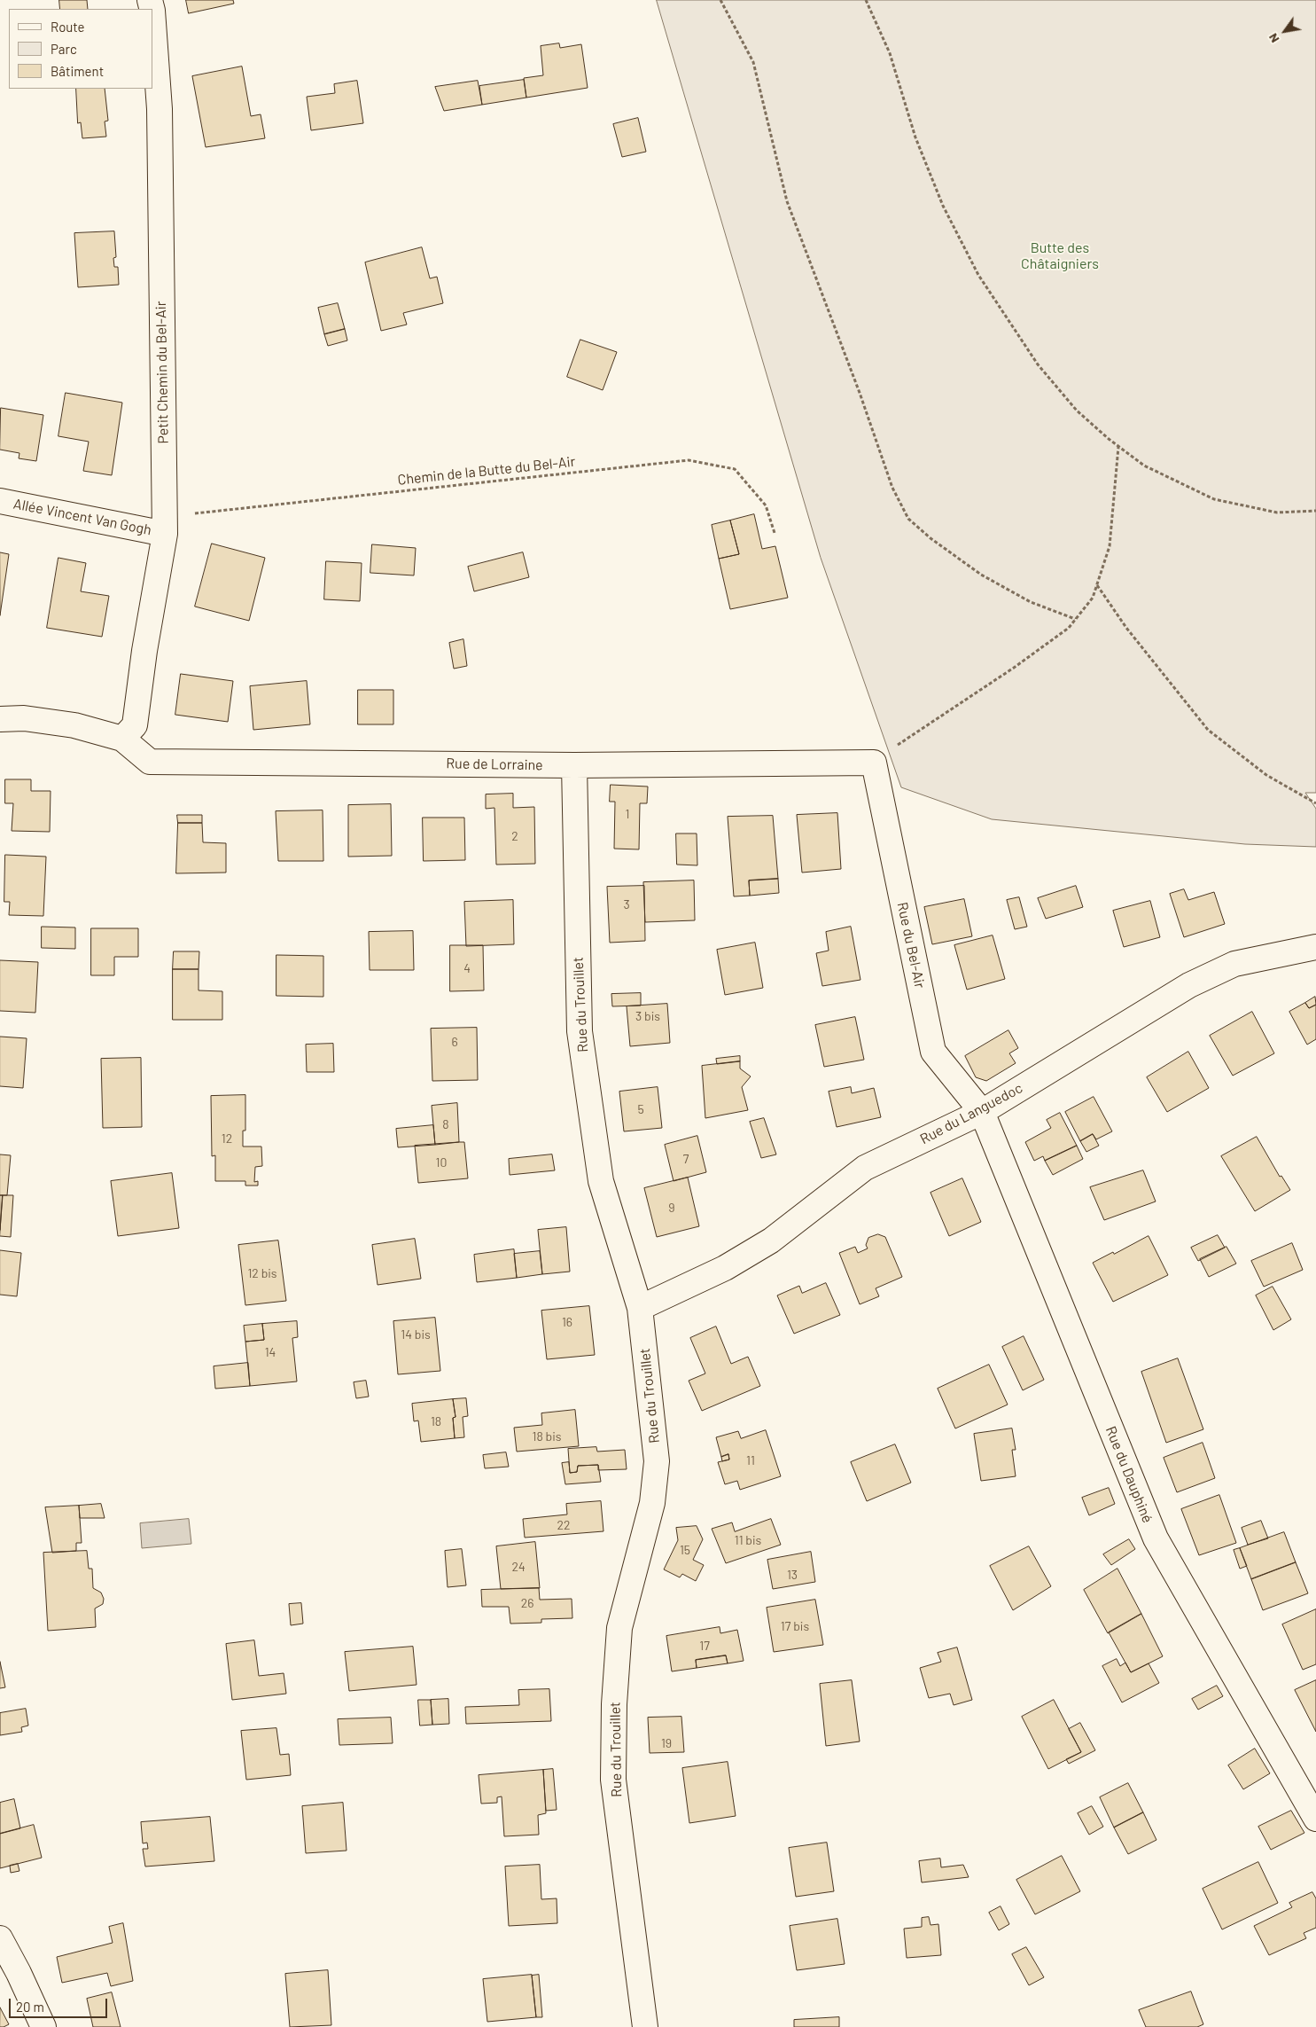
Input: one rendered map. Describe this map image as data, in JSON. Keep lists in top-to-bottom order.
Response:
{
  "streets": {
    "street": [
      "Petit Chemin du Bel-Air",
      "Allée Vincent Van Gogh",
      "Rue de Lorraine",
      "Rue du Bel-Air",
      "Rue du Trouillet",
      "Rue du Languedoc",
      "Rue du Dauphiné"
    ],
    "path": ["Chemin de la Butte du Bel-Air"]
  },
  "crossings": [
    ["Petit Chemin du Bel-Air", "Chemin de la Butte du Bel-Air"],
    ["Petit Chemin du Bel-Air", "Allée Vincent Van Gogh"],
    ["Petit Chemin du Bel-Air", "Rue de Lorraine"],
    ["Chemin de la Butte du Bel-Air", "Allée Vincent Van Gogh"],
    ["Rue de Lorraine", "Rue du Bel-Air"],
    ["Rue de Lorraine", "Rue du Trouillet"],
    ["Rue du Bel-Air", "Rue du Languedoc"],
    ["Rue du Bel-Air", "Rue du Dauphiné"],
    ["Rue du Trouillet", "Rue du Languedoc"],
    ["Rue du Languedoc", "Rue du Dauphiné"]
  ],
  "parks": ["Butte des Châtaigniers"],
  "house_numbers": [
    "1",
    "2",
    "3",
    "4",
    "3 bis",
    "6",
    "5",
    "8",
    "12",
    "7",
    "10",
    "9",
    "12 bis",
    "16",
    "14 bis",
    "14",
    "18",
    "18 bis",
    "11",
    "22",
    "11 bis",
    "15",
    "24",
    "13",
    "26",
    "17 bis",
    "17",
    "19"
  ],
  "legend": ["Route", "Parc", "Bâtiment"],
  "scale_bar": "20 m",
  "north": "bottom left"
}
